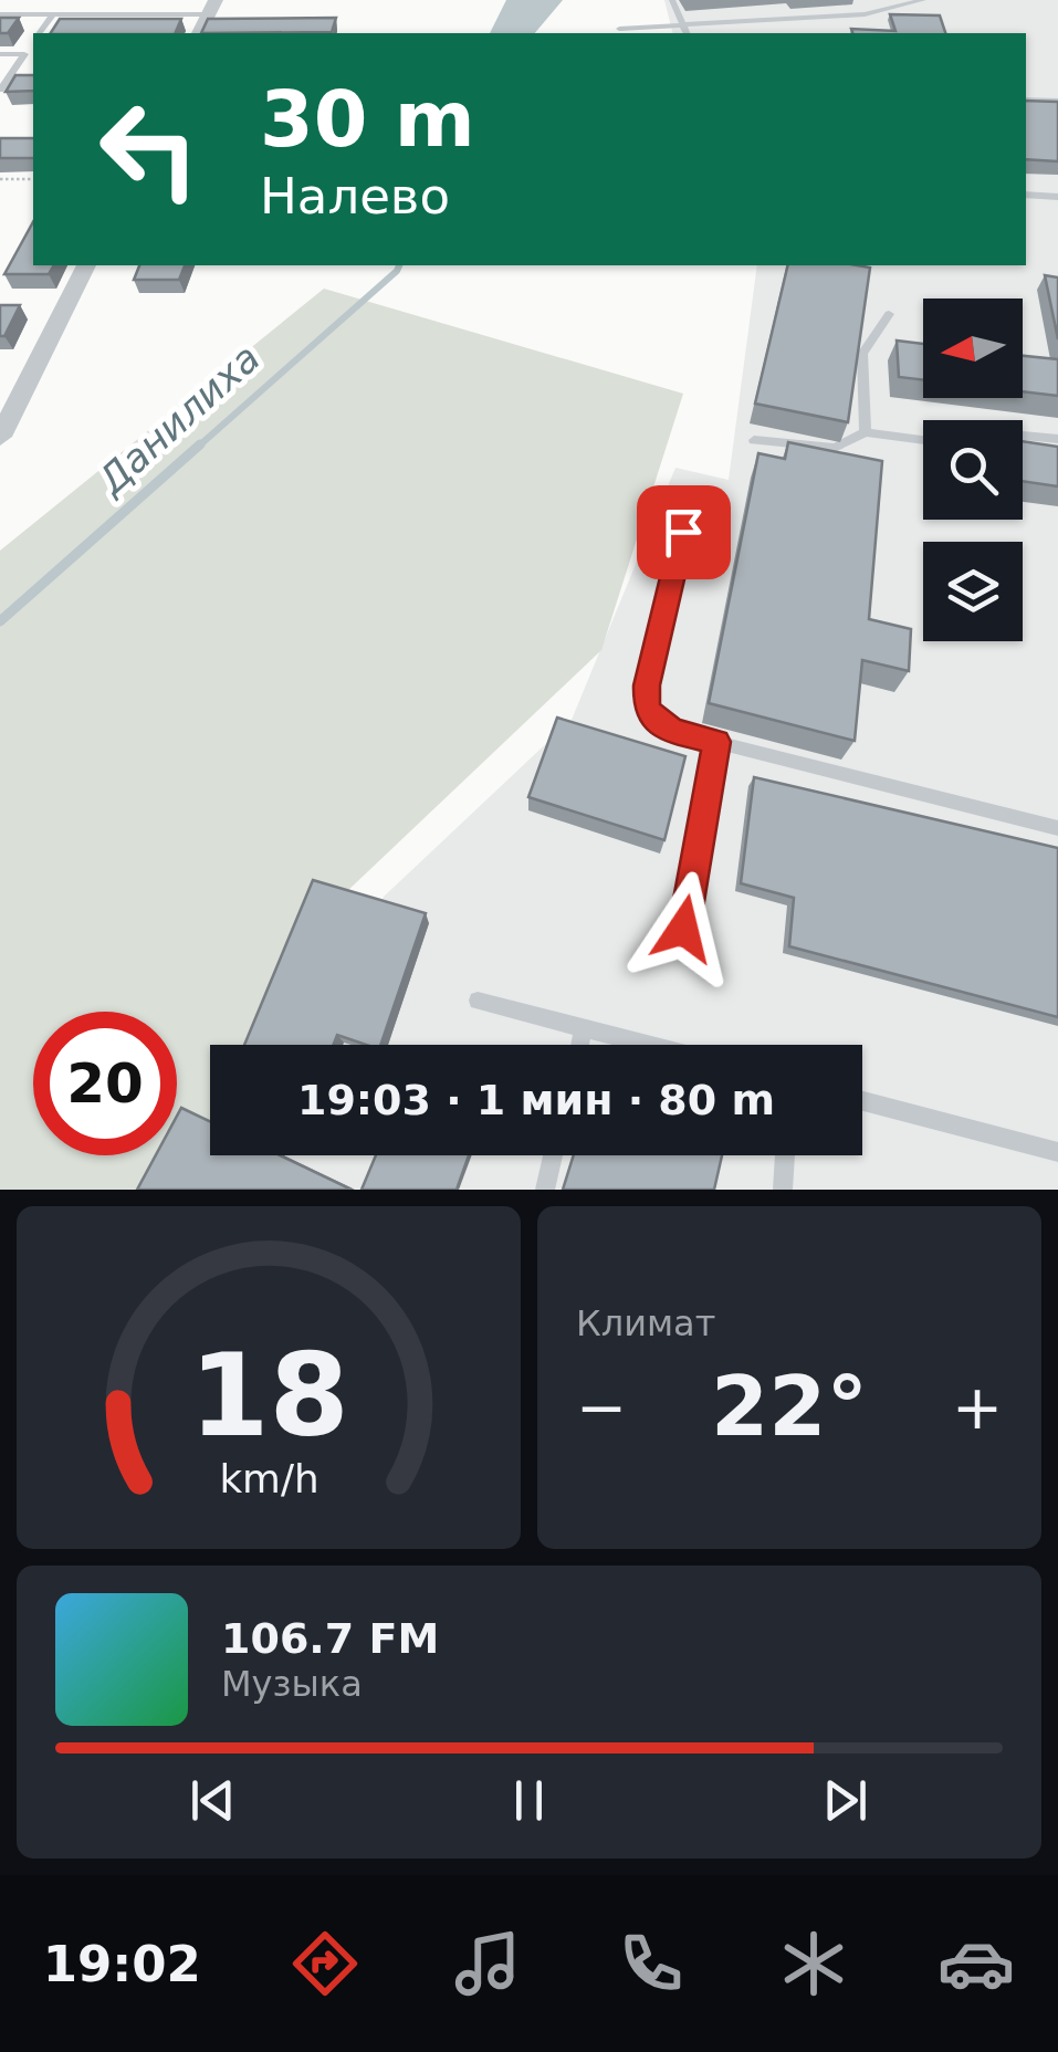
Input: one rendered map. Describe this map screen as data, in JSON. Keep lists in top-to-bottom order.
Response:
{
  "water": ["Данилиха"],
  "north": "left",
  "page": {
    "turn": ["30 m", "Налево"],
    "limit": "20",
    "trip": "19:03 · 1 мин · 80 m",
    "tile": "Климат",
    "heat": ["−", "22°", "+"],
    "song": ["106.7 FM", "Музыка"],
    "tabs": "19:02",
    "gauge": ["18", "km/h"]
  }
}
